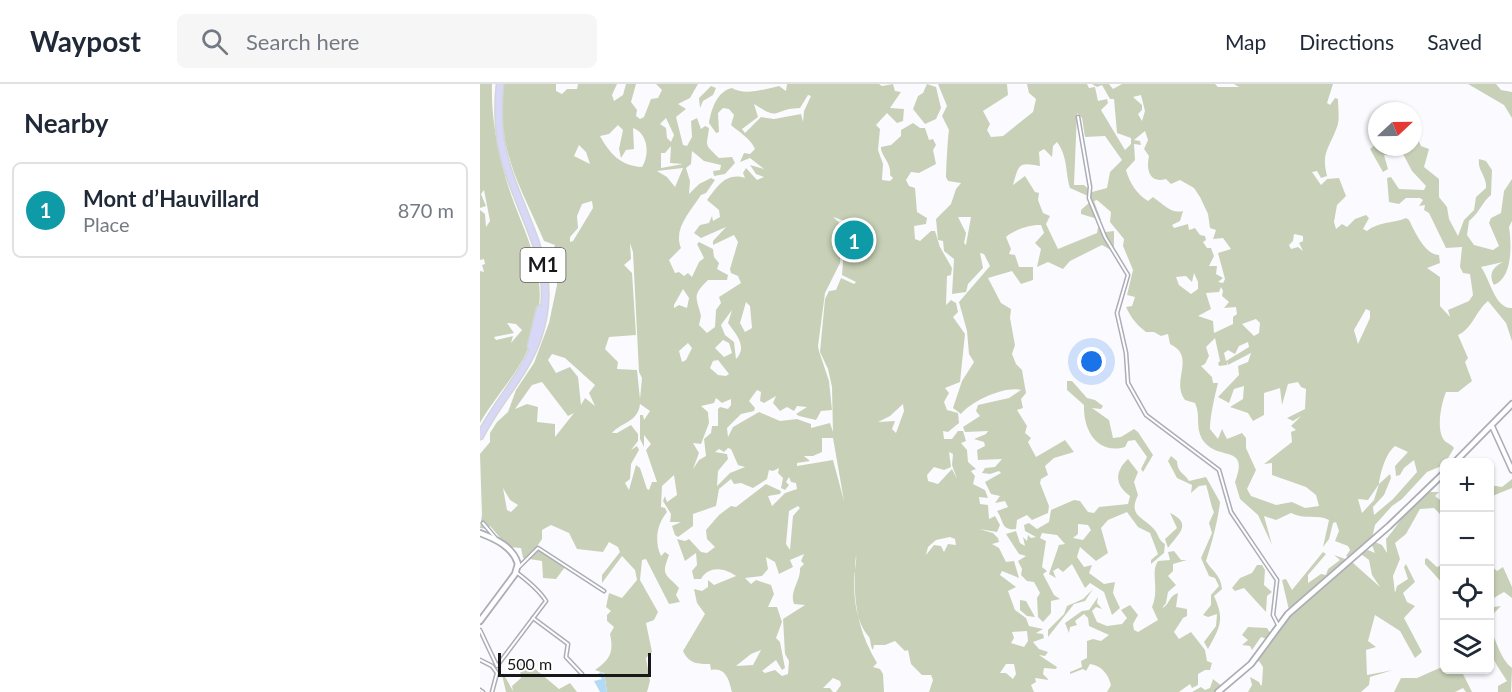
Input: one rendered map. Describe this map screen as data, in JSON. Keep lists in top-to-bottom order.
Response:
{
  "streets": {
    "highway": ["M1"]
  },
  "scale_bar": "500 m",
  "north": "right",
  "page": {
    "header": "Waypost",
    "search": "Search here",
    "nav": ["Map", "Directions", "Saved"],
    "heading": "Nearby",
    "list": [
      {
        "mark": "1",
        "name": "Mont d’Hauvillard",
        "note": "Place",
        "value": "870 m"
      }
    ],
    "pins": "1",
    "map_buttons": ["+", "−"],
    "scale": "500 m"
  }
}
